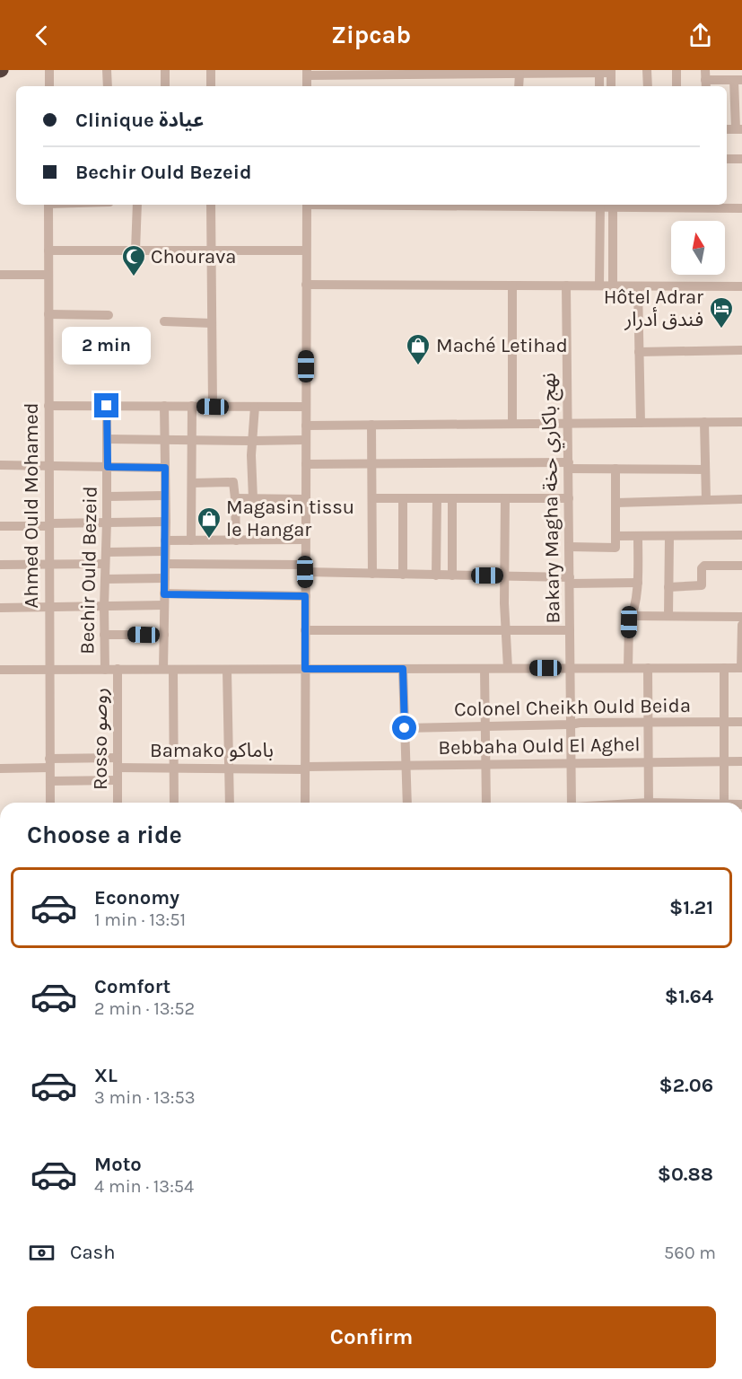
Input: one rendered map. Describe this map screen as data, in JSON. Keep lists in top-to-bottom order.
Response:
{
  "streets": {
    "street": [
      "Bakary Magha نهج باكاري حخة",
      "Ahmed Ould Mohamed",
      "Bechir Ould Bezeid",
      "Colonel Cheikh Ould Beida",
      "Rosso روصو",
      "Bebbaha Ould El Aghel",
      "Bamako باماكو"
    ]
  },
  "crossings": [
    ["Bakary Magha نهج باكاري حخة", "Colonel Cheikh Ould Beida"],
    ["Bakary Magha نهج باكاري حخة", "Bebbaha Ould El Aghel"],
    ["Ahmed Ould Mohamed", "Bamako باماكو"],
    ["Rosso روصو", "Bamako باماكو"],
    ["Bebbaha Ould El Aghel", "Bamako باماكو"]
  ],
  "places": {
    "mosque": ["Chourava"],
    "hotel": ["Hôtel Adrar فندق أدرار"],
    "shop": ["Maché Letihad", "Magasin tissu le Hangar"]
  },
  "north": "top",
  "page": {
    "header": "Zipcab",
    "banner": ["Clinique عيادة", "Bechir Ould Bezeid"],
    "bubble": "2 min",
    "heading": "Choose a ride",
    "list": [
      {
        "name": "Economy",
        "note": "1 min · 13:51",
        "value": "$1.21"
      },
      {
        "name": "Comfort",
        "note": "2 min · 13:52",
        "value": "$1.64"
      },
      {
        "name": "XL",
        "note": "3 min · 13:53",
        "value": "$2.06"
      },
      {
        "name": "Moto",
        "note": "4 min · 13:54",
        "value": "$0.88"
      }
    ],
    "pay": ["Cash", "560 m"],
    "buttons": "Confirm"
  }
}
